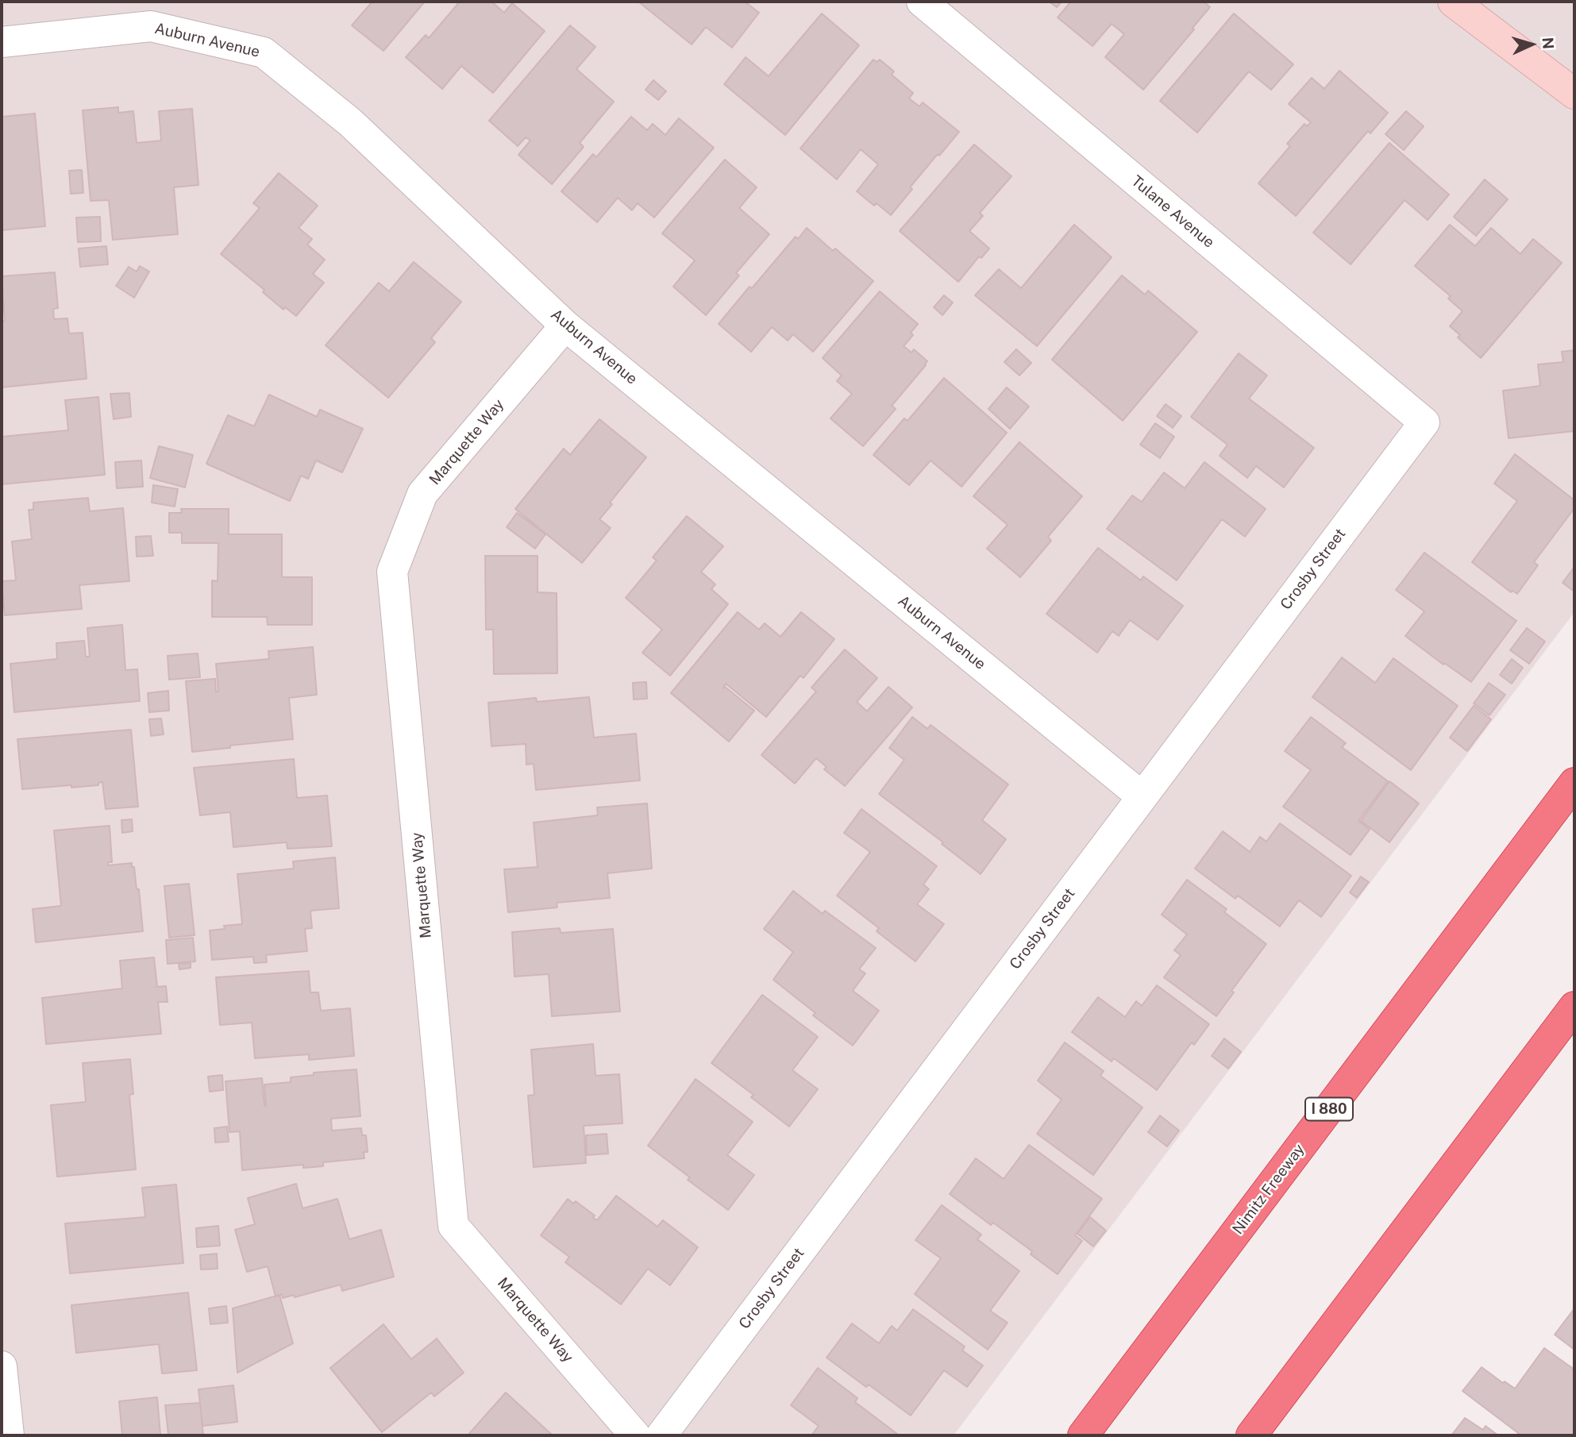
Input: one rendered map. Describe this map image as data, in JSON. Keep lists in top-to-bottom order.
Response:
{
  "streets": {
    "highway": ["I 880", "Nimitz Freeway"],
    "street": [
      "Auburn Avenue",
      "Tulane Avenue",
      "Marquette Way",
      "Crosby Street"
    ]
  },
  "crossings": [
    ["Auburn Avenue", "Marquette Way"],
    ["Auburn Avenue", "Crosby Street"],
    ["Tulane Avenue", "Crosby Street"]
  ],
  "north": "right"
}
